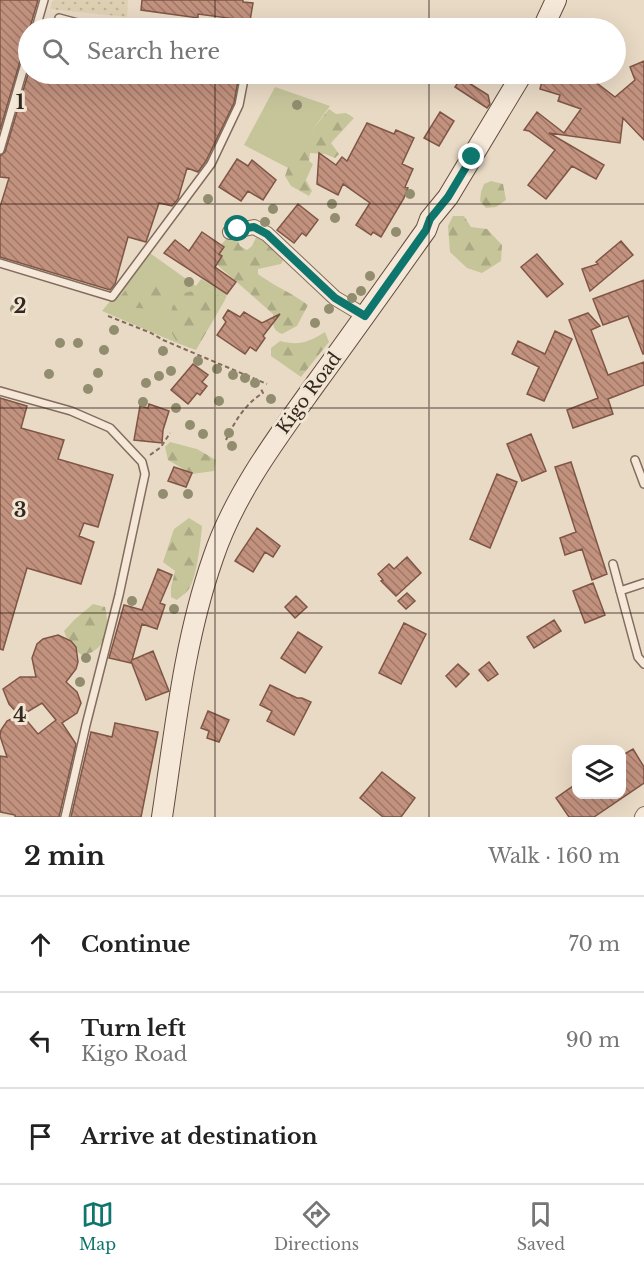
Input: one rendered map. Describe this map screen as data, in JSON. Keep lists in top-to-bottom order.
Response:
{
  "streets": {
    "street": ["Kigo Road"]
  },
  "page": {
    "search": "Search here",
    "heading": ["2 min", "Walk · 160 m"],
    "list": [
      ["Continue", "70 m"],
      ["Turn left", "Kigo Road", "90 m"],
      "Arrive at destination"
    ],
    "nav": ["Map", "Directions", "Saved"]
  },
  "grid": {
    "rows": [
      "1",
      "2",
      "3",
      "4"
    ]
  }
}
